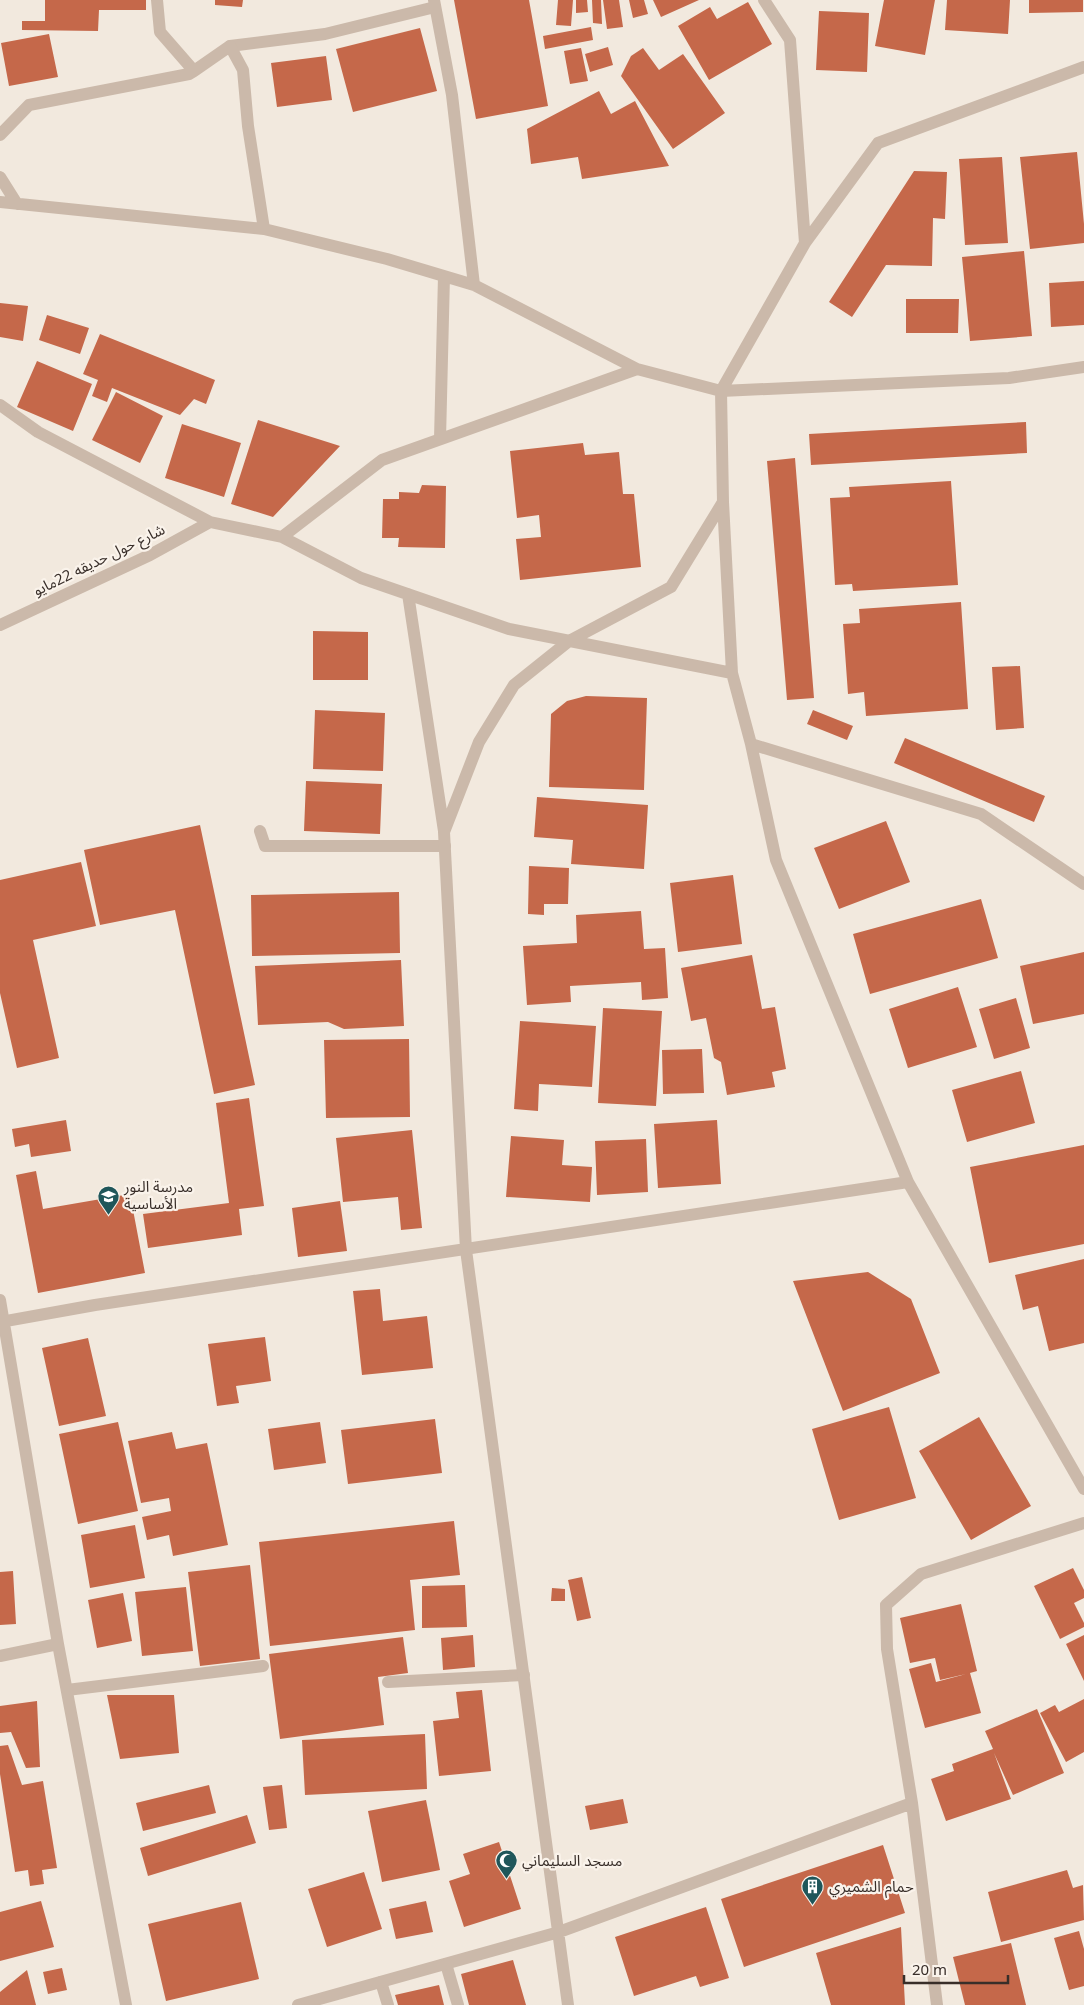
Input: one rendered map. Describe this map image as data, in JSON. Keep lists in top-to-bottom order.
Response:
{
  "streets": {
    "street": ["شارع حول حديقه 22مايو"]
  },
  "places": {
    "school or university": ["مدرسة النور الأساسية"],
    "mosque": ["مسجد السليماني"],
    "building": ["حمام الشميري"]
  },
  "scale_bar": "20 m"
}
